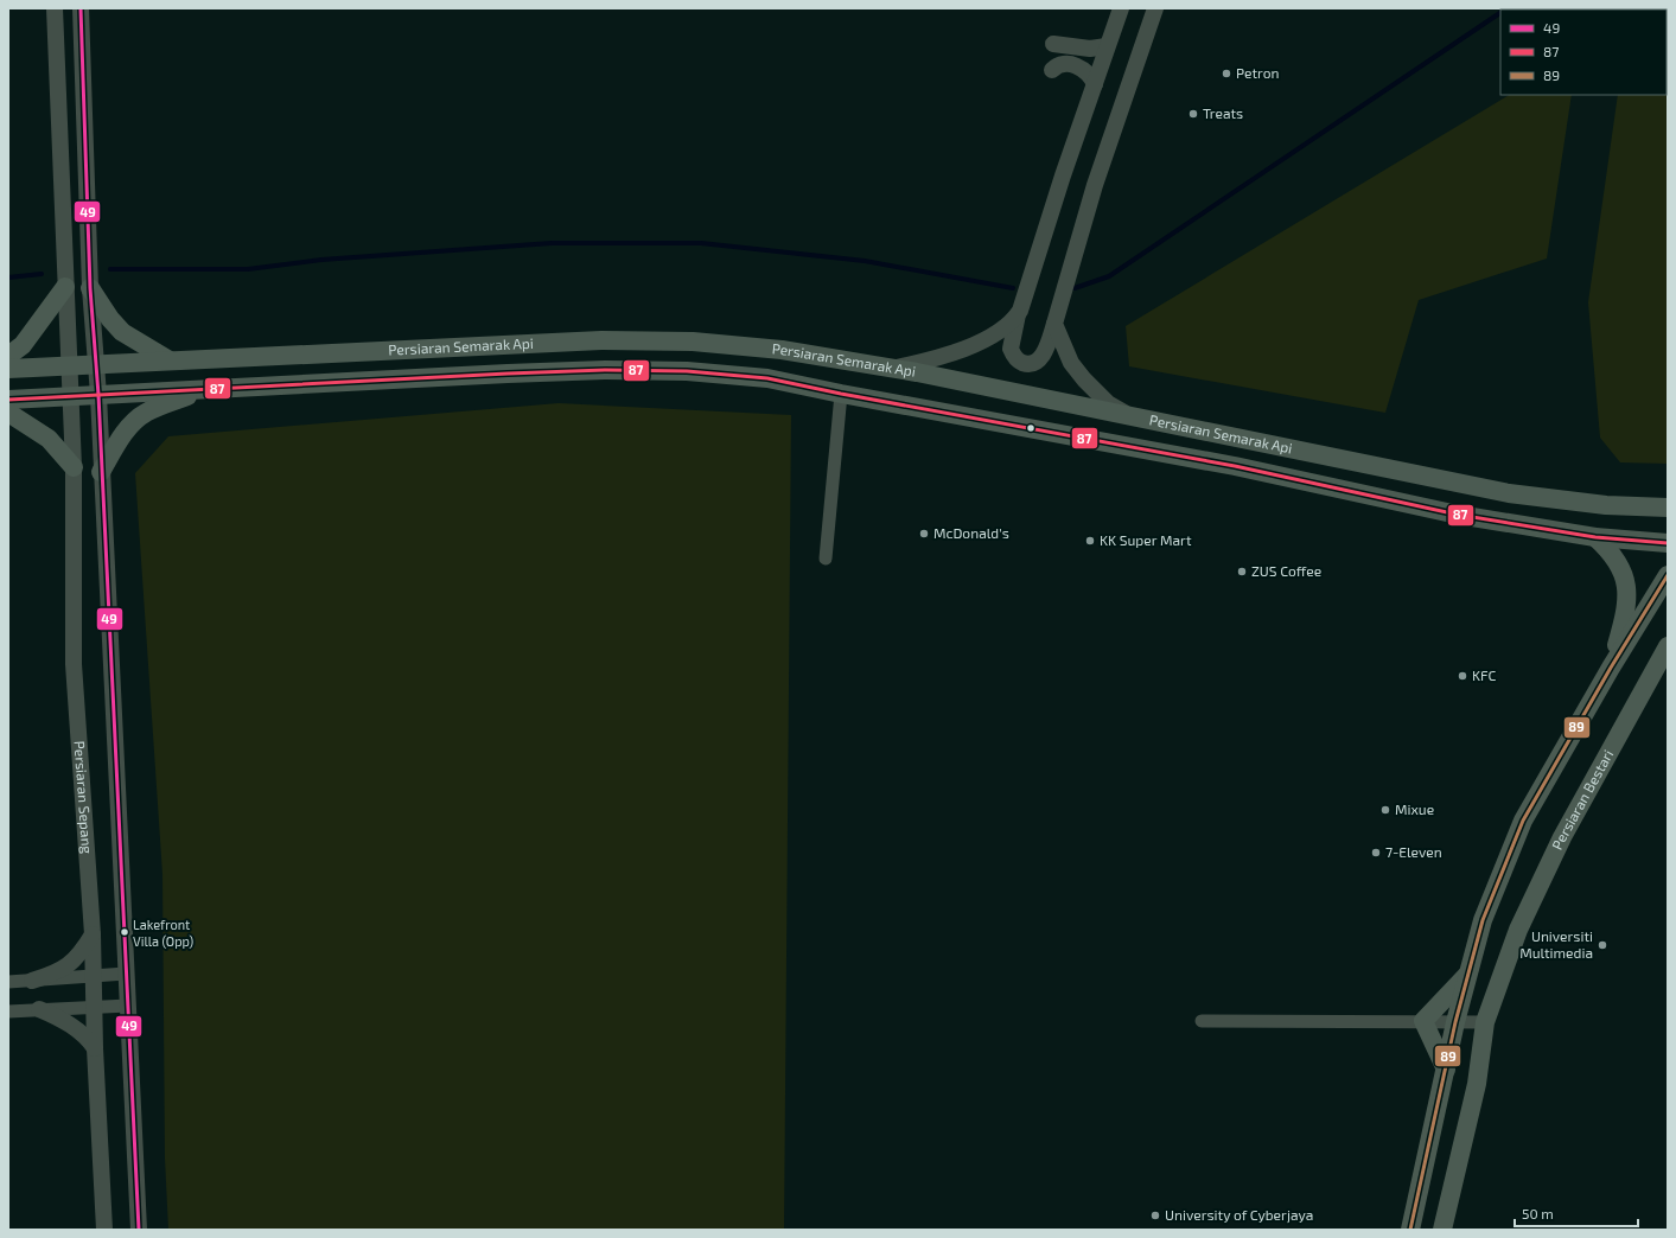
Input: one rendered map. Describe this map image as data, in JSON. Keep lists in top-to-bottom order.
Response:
{
  "streets": {
    "main road": ["Persiaran Semarak Api", "Persiaran Bestari"],
    "street": ["Persiaran Sepang"]
  },
  "crossings": [
    ["Persiaran Semarak Api", "Persiaran Sepang"]
  ],
  "places": [
    "Petron",
    "Treats",
    "McDonald's",
    "KK Super Mart",
    "ZUS Coffee",
    "KFC",
    "Mixue",
    "7-Eleven",
    "Lakefront Villa (Opp)",
    "Universiti Multimedia",
    "University of Cyberjaya"
  ],
  "lines": ["transit line 49", "transit line 87", "transit line 89"],
  "legend": ["49", "87", "89"],
  "scale_bar": "50 m"
}
